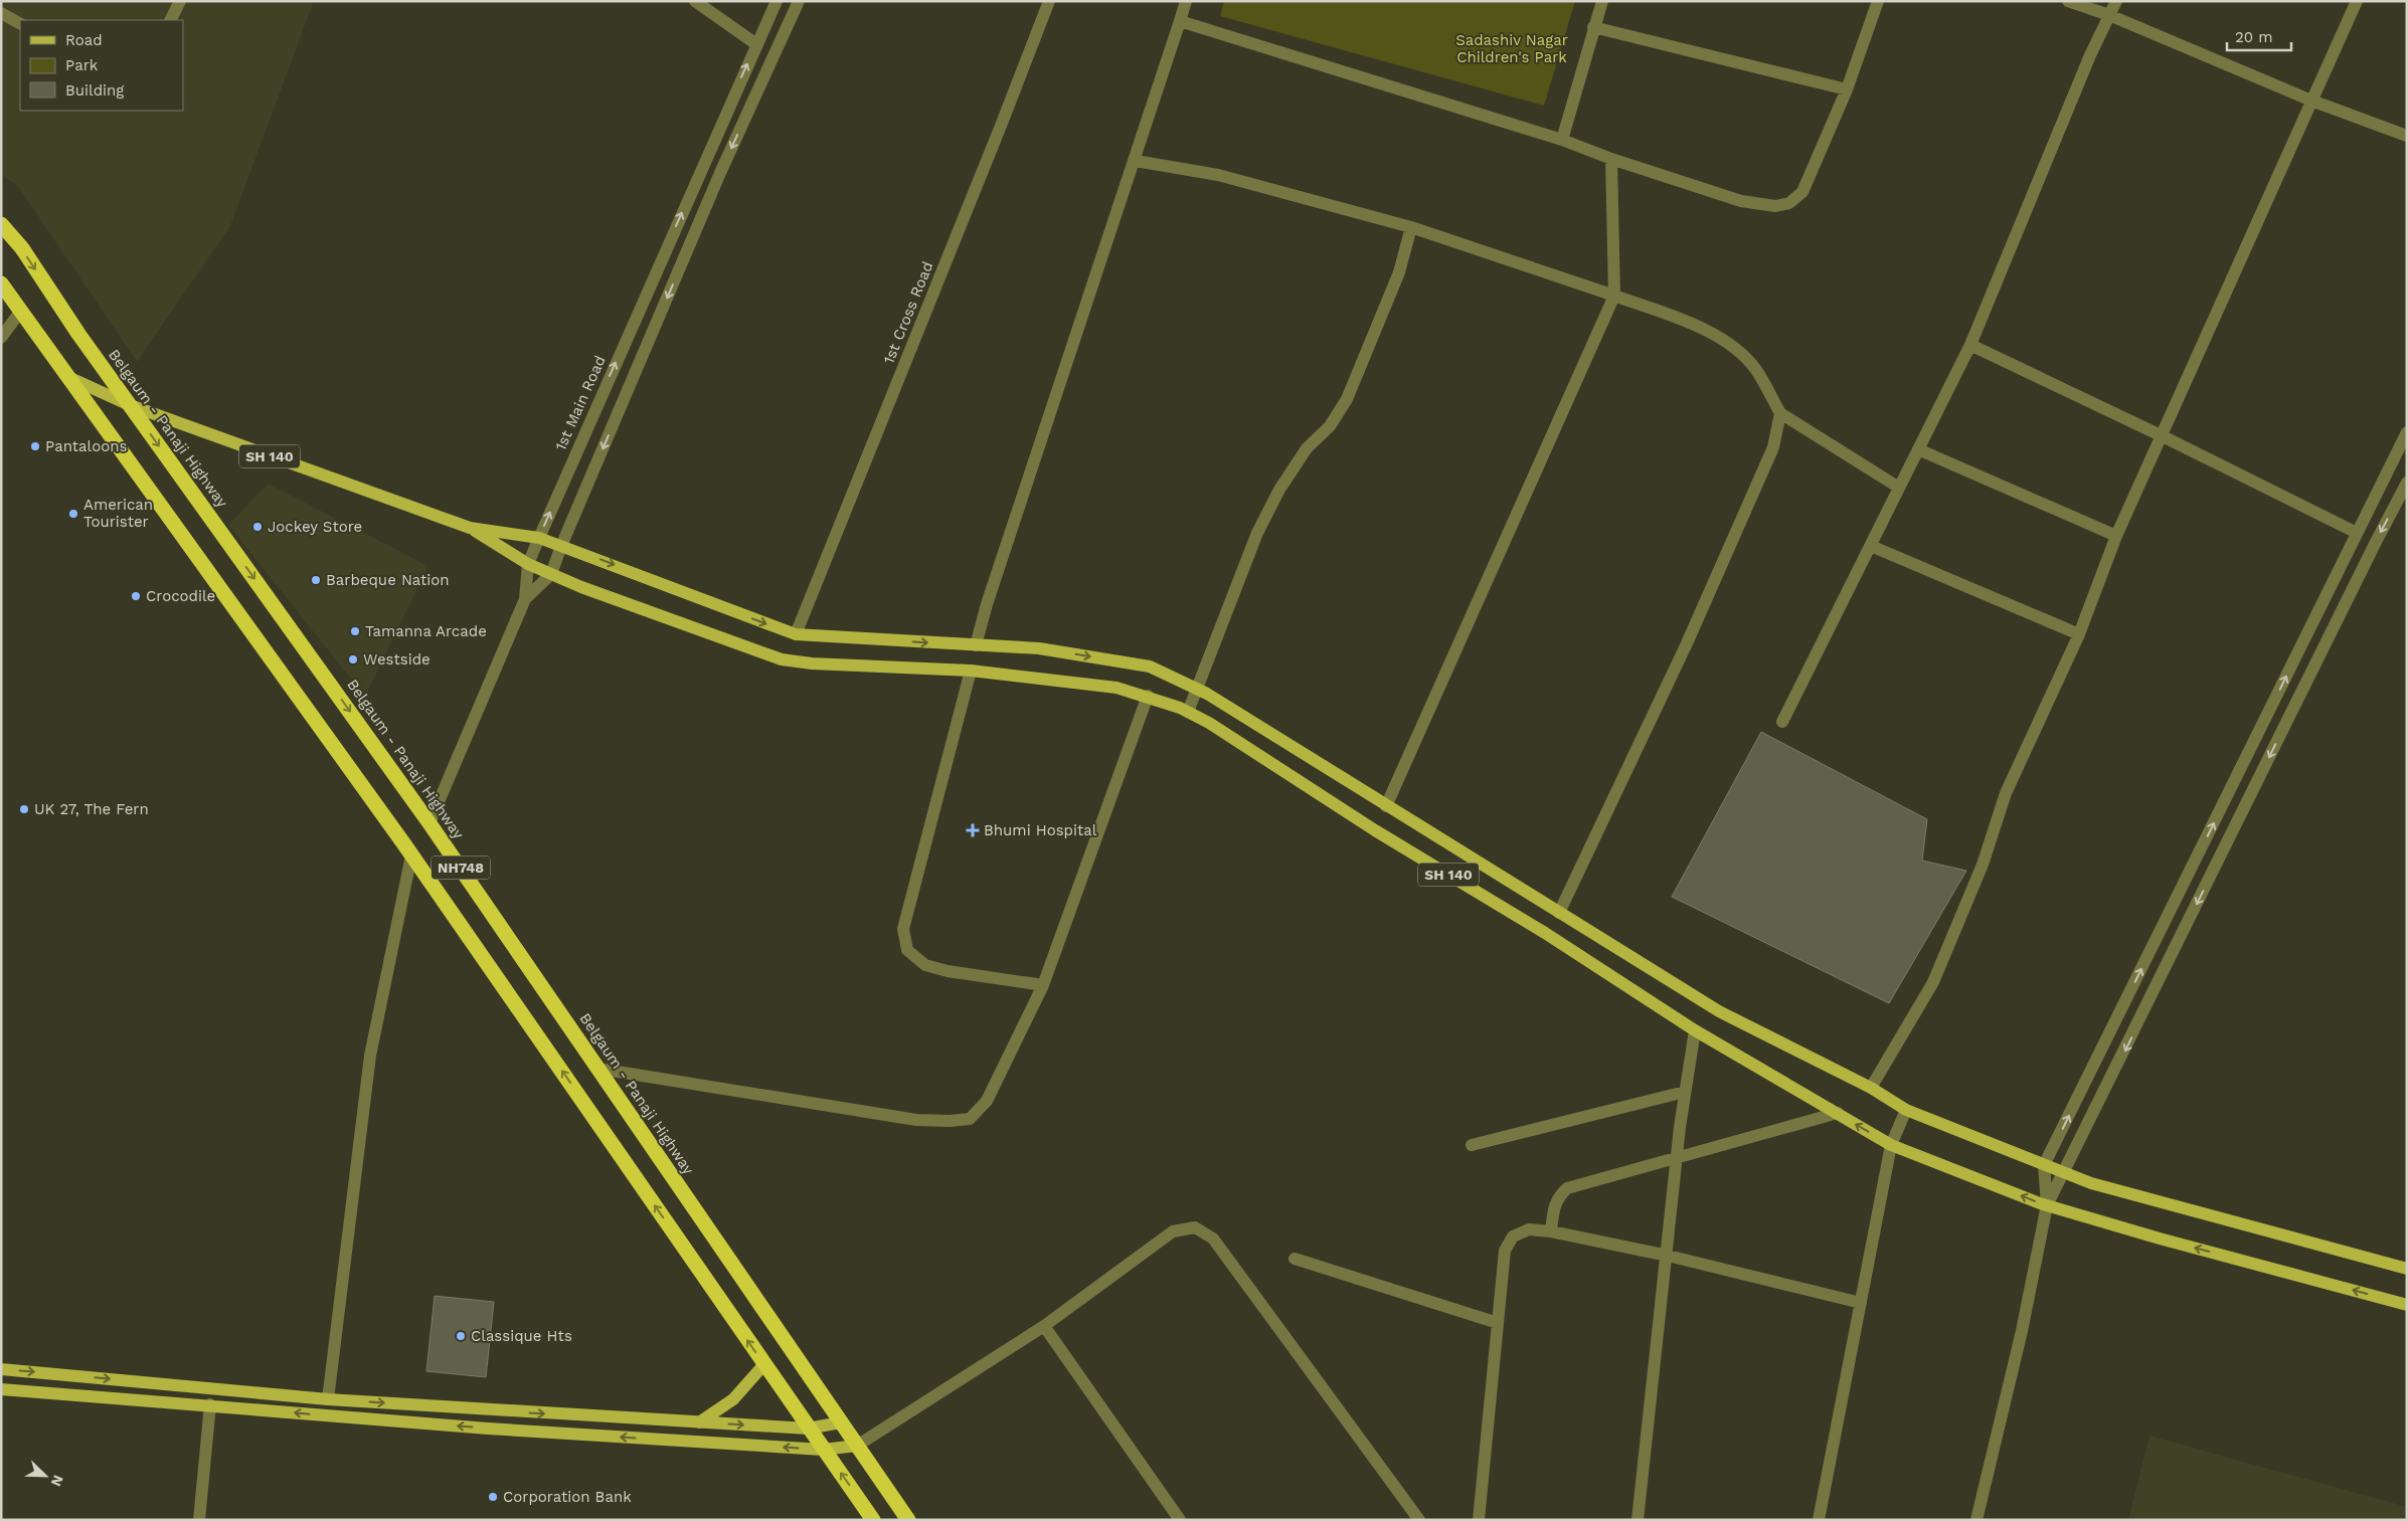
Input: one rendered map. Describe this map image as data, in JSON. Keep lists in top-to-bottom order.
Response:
{
  "streets": {
    "highway": ["Belgaum - Panaji Highway", "NH748"],
    "main road": ["SH 140"],
    "street": ["1st Cross Road", "1st Main Road"]
  },
  "crossings": [
    ["1st Cross Road", "SH 140"],
    ["1st Main Road", "Belgaum - Panaji Highway"],
    ["1st Main Road", "SH 140"],
    ["Belgaum - Panaji Highway", "SH 140"],
    ["SH 140", "NH748"]
  ],
  "parks": ["Sadashiv Nagar Children's Park"],
  "places": {
    "other": [
      "Pantaloons",
      "American Tourister",
      "Jockey Store",
      "Barbeque Nation",
      "Crocodile",
      "Tamanna Arcade",
      "Westside",
      "UK 27, The Fern",
      "Classique Hts",
      "Corporation Bank"
    ],
    "health": ["Bhumi Hospital"]
  },
  "legend": ["Road", "Park", "Building"],
  "scale_bar": "20 m",
  "north": "bottom right"
}
